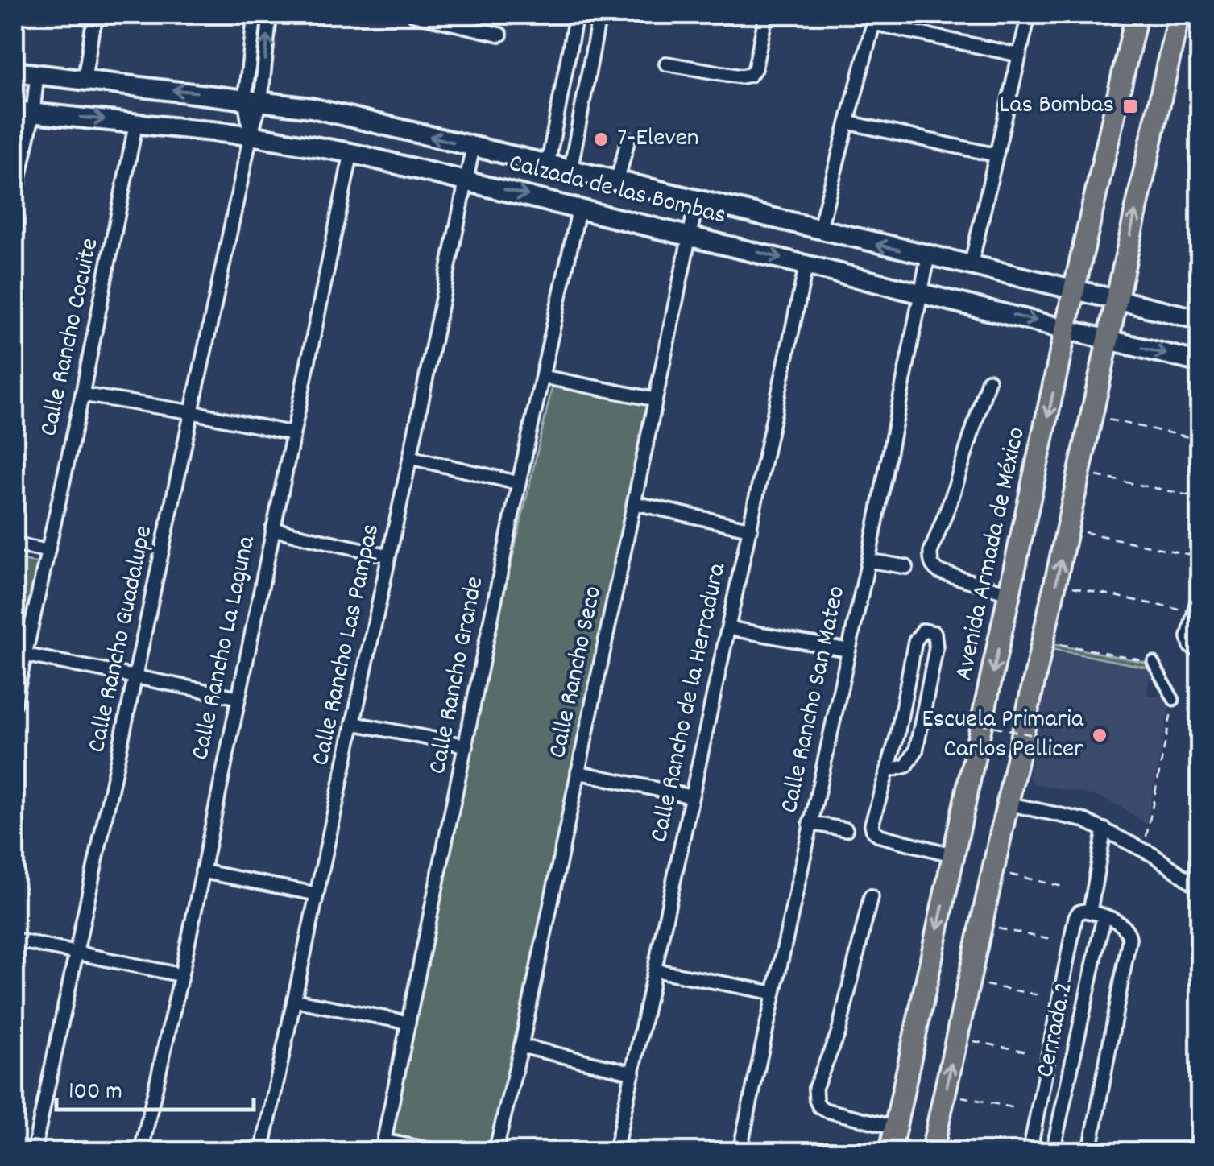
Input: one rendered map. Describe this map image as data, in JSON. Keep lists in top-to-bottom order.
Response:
{
  "streets": {
    "main road": ["Calzada de las Bombas", "Avenida Armada de México"],
    "street": [
      "Calle Rancho Cocuite",
      "Calle Rancho Guadalupe",
      "Calle Rancho Las Pampas",
      "Calle Rancho La Laguna",
      "Calle Rancho Seco",
      "Calle Rancho Grande",
      "Calle Rancho San Mateo",
      "Calle Rancho de la Herradura",
      "Cerrada 2"
    ]
  },
  "crossings": [
    ["Calzada de las Bombas", "Calle Rancho Cocuite"],
    ["Calzada de las Bombas", "Avenida Armada de México"],
    ["Calzada de las Bombas", "Calle Rancho Guadalupe"],
    ["Calzada de las Bombas", "Calle Rancho Las Pampas"],
    ["Calzada de las Bombas", "Calle Rancho La Laguna"],
    ["Calzada de las Bombas", "Calle Rancho Seco"],
    ["Calzada de las Bombas", "Calle Rancho Grande"],
    ["Calzada de las Bombas", "Calle Rancho San Mateo"],
    ["Calzada de las Bombas", "Calle Rancho de la Herradura"]
  ],
  "places": {
    "transit": ["Las Bombas"],
    "other": ["7-Eleven", "Escuela Primaria Carlos Pellicer"]
  },
  "scale_bar": "100 m"
}
